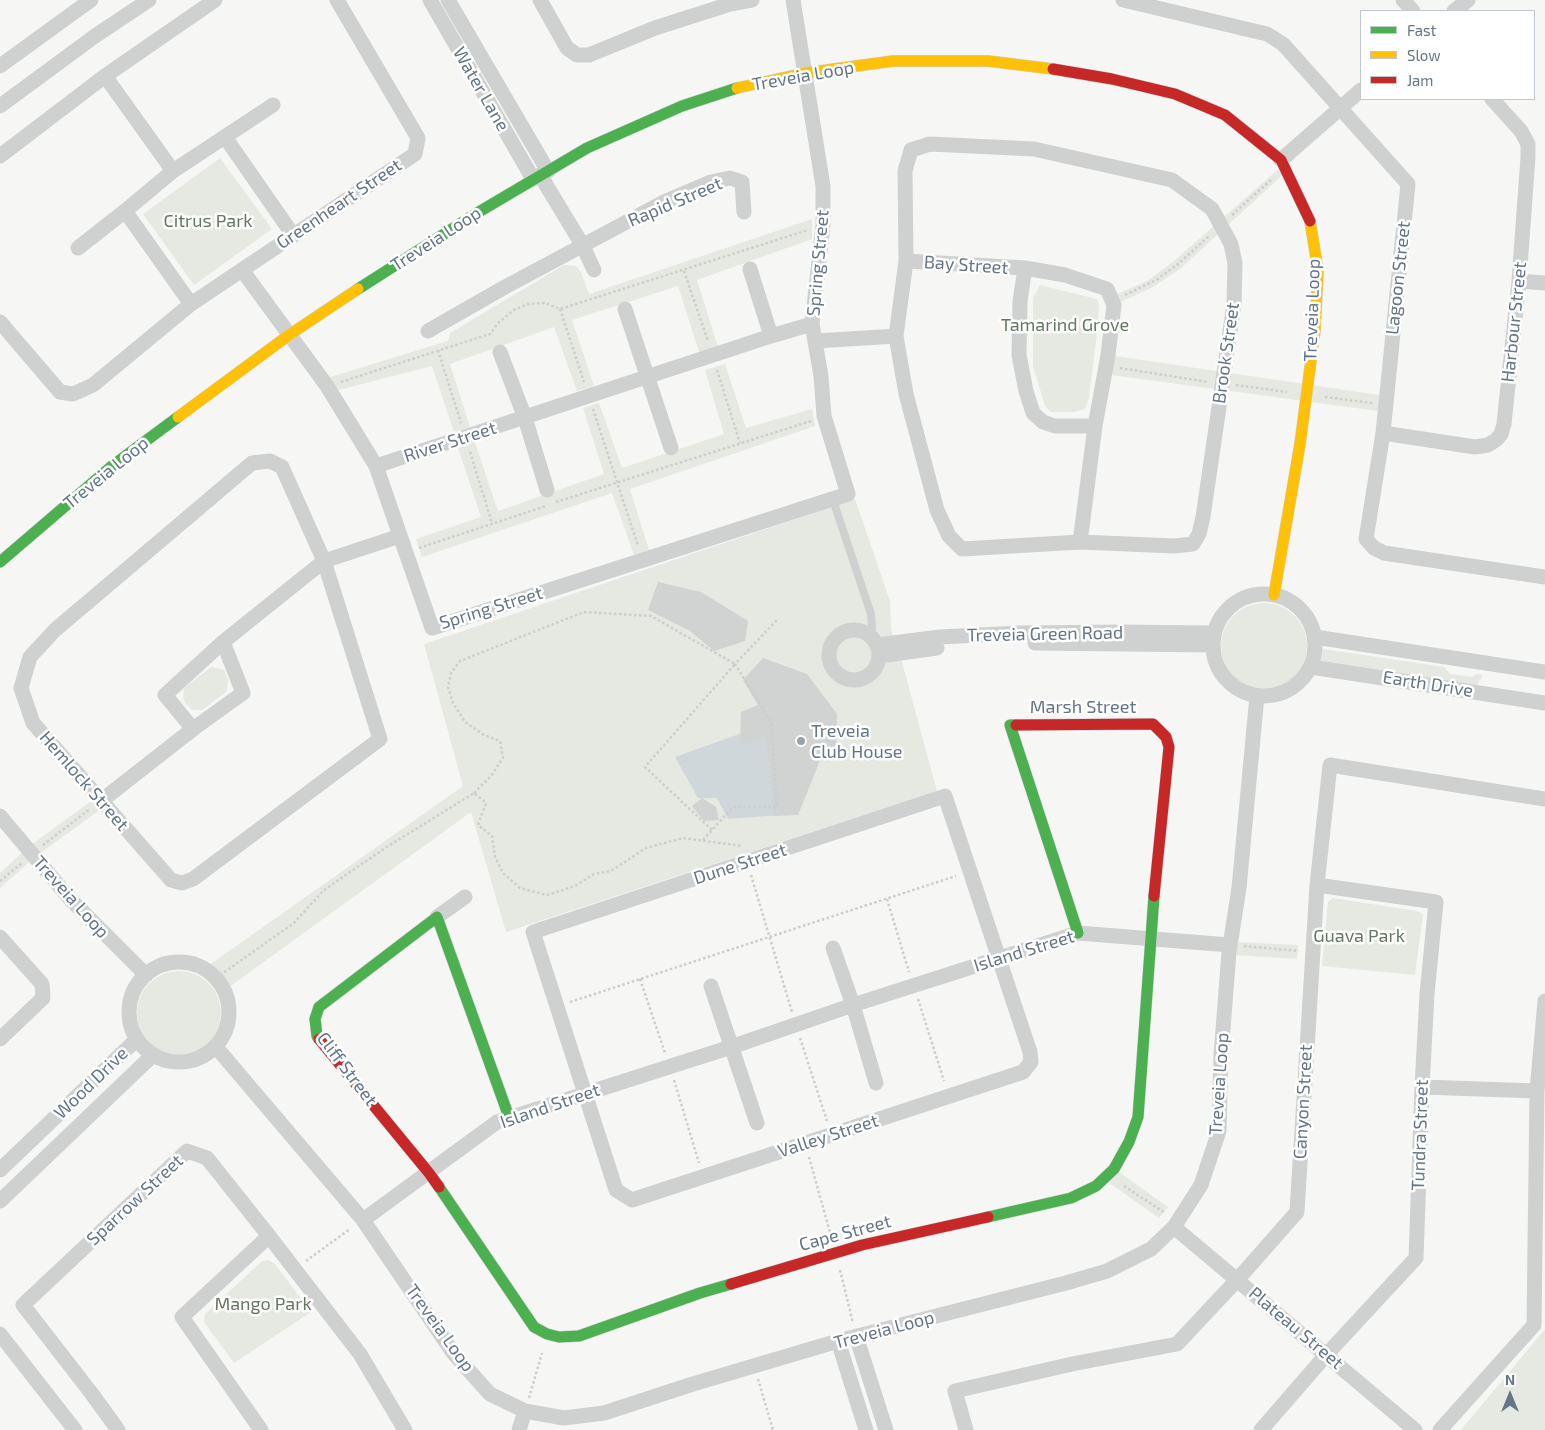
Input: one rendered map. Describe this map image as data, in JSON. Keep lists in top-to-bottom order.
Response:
{
  "streets": {
    "street": [
      "Treveia Loop",
      "Water Lane",
      "Rapid Street",
      "Greenheart Street",
      "Spring Street",
      "Bay Street",
      "Lagoon Street",
      "Harbour Street",
      "Brook Street",
      "River Street",
      "Treveia Green Road",
      "Earth Drive",
      "Marsh Street",
      "Hemlock Street",
      "Dune Street",
      "Island Street",
      "Cliff Street",
      "Wood Drive",
      "Canyon Street",
      "Tundra Street",
      "Valley Street",
      "Sparrow Street",
      "Cape Street",
      "Plateau Street"
    ]
  },
  "crossings": [
    ["Treveia Loop", "Water Lane"],
    ["Treveia Loop", "Spring Street"],
    ["Treveia Loop", "Treveia Green Road"],
    ["Treveia Loop", "Earth Drive"],
    ["Treveia Loop", "Island Street"],
    ["Treveia Loop", "Wood Drive"],
    ["Treveia Loop", "Plateau Street"],
    ["Spring Street", "River Street"],
    ["Spring Street", "Treveia Green Road"],
    ["Bay Street", "Brook Street"],
    ["Lagoon Street", "Harbour Street"],
    ["Treveia Green Road", "Earth Drive"],
    ["Marsh Street", "Island Street"],
    ["Marsh Street", "Cape Street"],
    ["Dune Street", "Island Street"],
    ["Dune Street", "Valley Street"],
    ["Island Street", "Cliff Street"],
    ["Island Street", "Valley Street"],
    ["Island Street", "Cape Street"],
    ["Canyon Street", "Tundra Street"],
    ["Canyon Street", "Plateau Street"],
    ["Tundra Street", "Plateau Street"]
  ],
  "parks": [
    "Citrus Park",
    "Tamarind Grove",
    "Guava Park",
    "Mango Park"
  ],
  "places": ["Treveia Club House"],
  "legend": ["Fast", "Slow", "Jam"],
  "north": "top"
}
